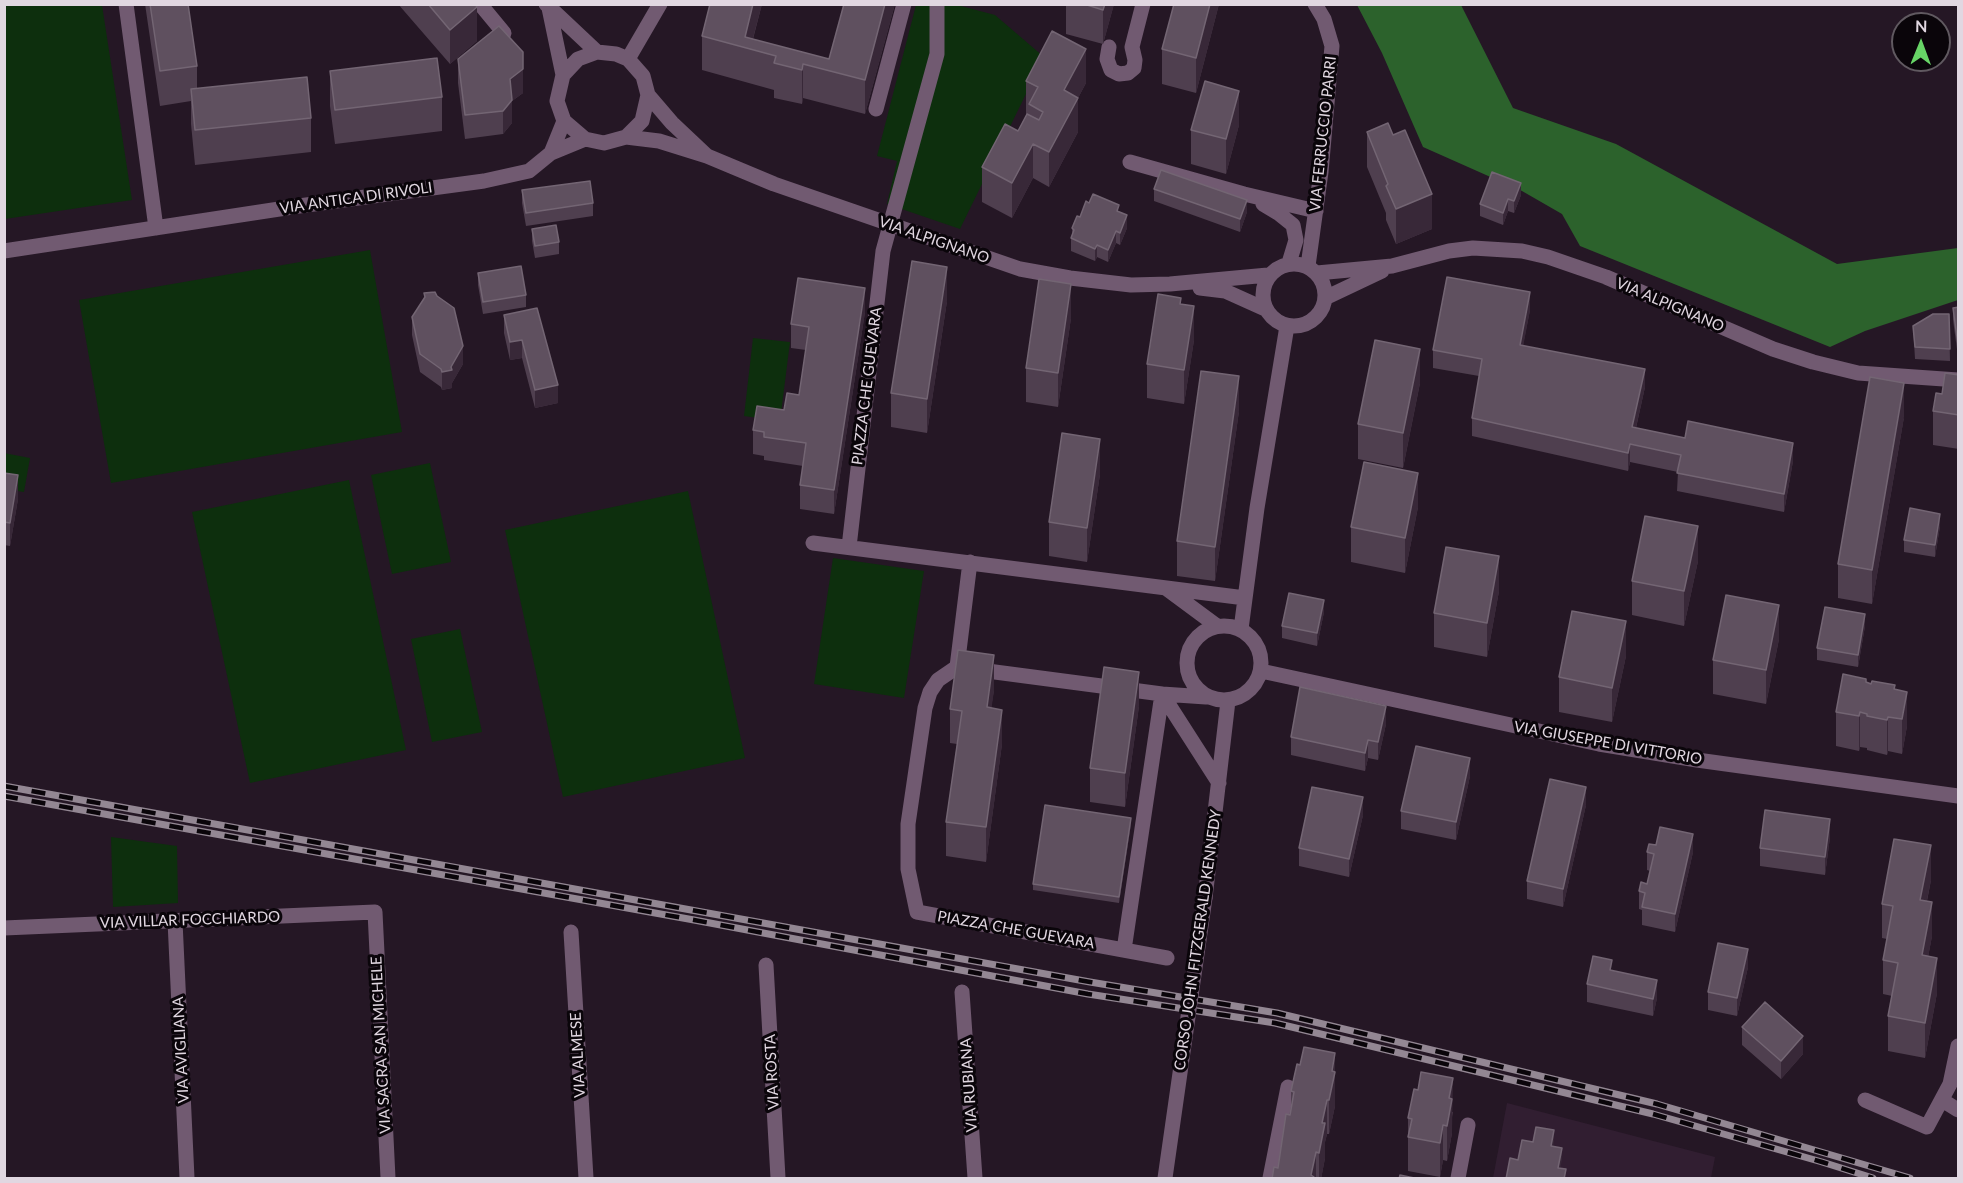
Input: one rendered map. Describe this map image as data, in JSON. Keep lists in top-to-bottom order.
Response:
{
  "streets": {
    "street": [
      "VIA FERRUCCIO PARRI",
      "VIA ANTICA DI RIVOLI",
      "VIA ALPIGNANO",
      "PIAZZA CHE GUEVARA",
      "VIA GIUSEPPE DI VITTORIO",
      "VIA VILLAR FOCCHIARDO",
      "CORSO JOHN FITZGERALD KENNEDY",
      "VIA SACRA SAN MICHELE",
      "VIA AVIGLIANA",
      "VIA ALMESE",
      "VIA ROSTA",
      "VIA RUBIANA"
    ]
  },
  "crossings": [
    ["VIA FERRUCCIO PARRI", "VIA ALPIGNANO"],
    ["VIA ALPIGNANO", "PIAZZA CHE GUEVARA"],
    ["VIA GIUSEPPE DI VITTORIO", "CORSO JOHN FITZGERALD KENNEDY"],
    ["VIA VILLAR FOCCHIARDO", "VIA SACRA SAN MICHELE"],
    ["VIA VILLAR FOCCHIARDO", "VIA AVIGLIANA"]
  ],
  "north": "top"
}
